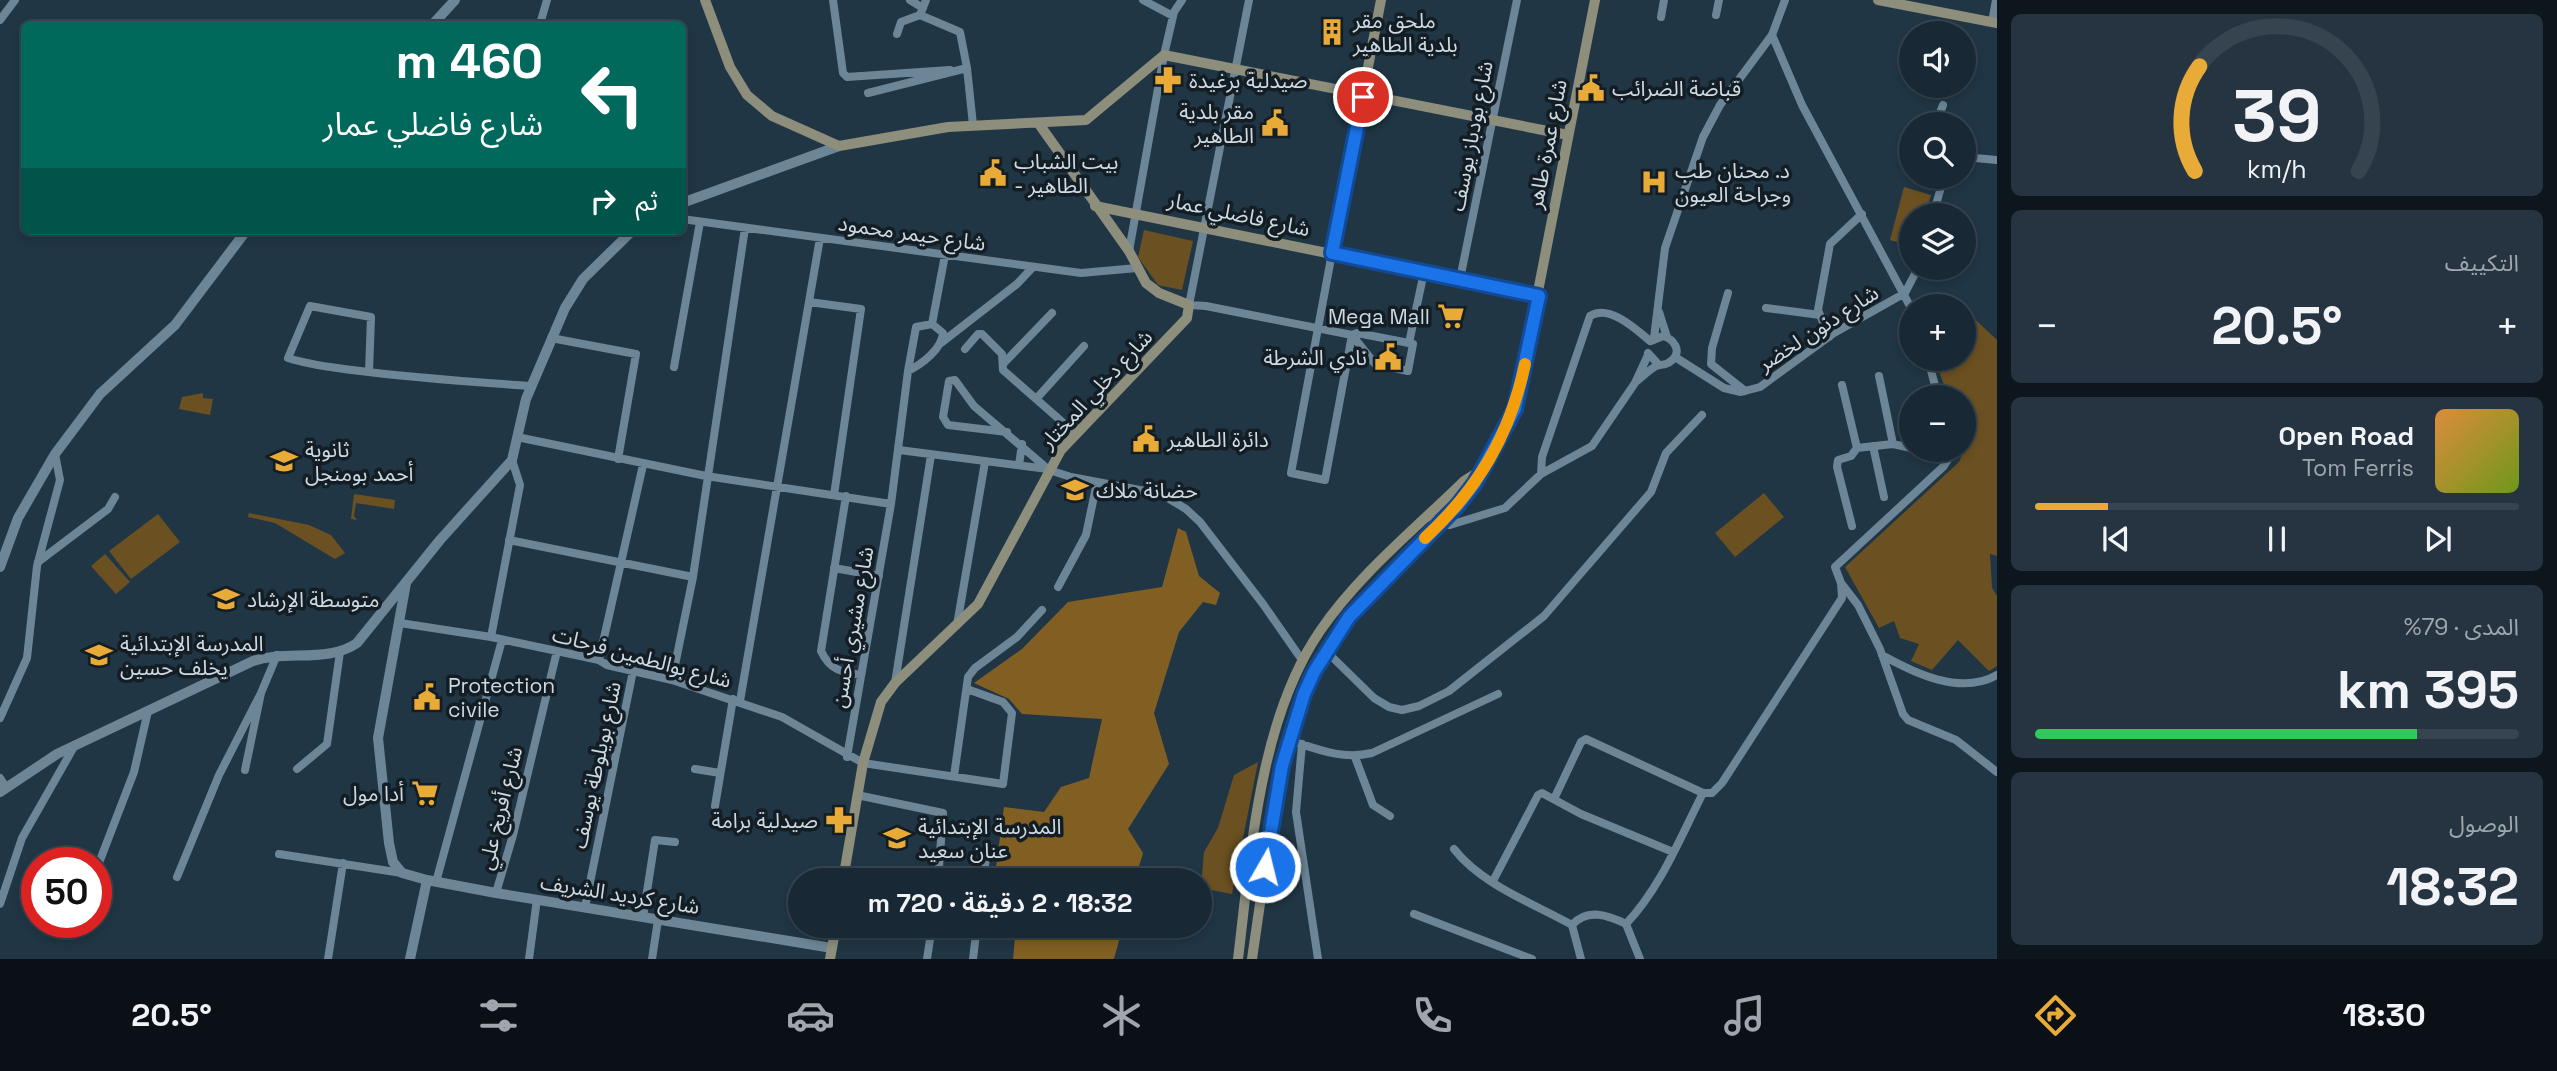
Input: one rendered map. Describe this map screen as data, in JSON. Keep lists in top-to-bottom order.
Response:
{
  "streets": {
    "main road": ["شارع عمرة طاهر", "شارع فاضلي عمار", "شارع دخلي المختار"],
    "street": [
      "شارع بودباز يوسف",
      "شارع حيمر محمود",
      "شارع دنون لخضر",
      "شارع مشيري أحسن",
      "شارع بوالطمين فرحات",
      "شارع بويلوطة يوسف",
      "شارع أفريخ علي",
      "شارع كرديد الشريف"
    ]
  },
  "crossings": [
    ["شارع بودباز يوسف", "شارع فاضلي عمار"],
    ["شارع عمرة طاهر", "شارع فاضلي عمار"],
    ["شارع فاضلي عمار", "شارع دخلي المختار"],
    ["شارع دخلي المختار", "شارع بوالطمين فرحات"],
    ["شارع مشيري أحسن", "شارع بوالطمين فرحات"],
    ["شارع بوالطمين فرحات", "شارع بويلوطة يوسف"],
    ["شارع بوالطمين فرحات", "شارع أفريخ علي"],
    ["شارع بويلوطة يوسف", "شارع كرديد الشريف"],
    ["شارع أفريخ علي", "شارع كرديد الشريف"]
  ],
  "places": {
    "building": ["ملحق مقر بلدية الطاهير"],
    "pharmacy": ["صيدلية برغيدة", "صيدلية برامة"],
    "public building": [
      "قباضة الضرائب",
      "مقر بلدية الطاهير",
      "بيت الشباب - الطاهير",
      "نادي الشرطة",
      "دائرة الطاهير",
      "Protection civile"
    ],
    "hospital": ["د. محنان طب وجراحة العيون"],
    "supermarket": ["Mega Mall", "أدا مول"],
    "school or university": [
      "ثانوية أحمد بومنجل",
      "حضانة ملاك",
      "متوسطة الإرشاد",
      "المدرسة الإبتدائية يخلف حسين",
      "المدرسة الإبتدائية عنان سعيد"
    ]
  },
  "page": {
    "map_buttons": ["+", "−"],
    "turn": ["460 m", "شارع فاضلي عمار"],
    "then": "ثم",
    "tile": [
      "التكييف",
      ["المدى · 79%", "395 km"],
      ["الوصول", "18:32"]
    ],
    "heat": ["−", "20.5°", "+"],
    "song": ["Open Road", "Tom Ferris"],
    "limit": "50",
    "trip": "18:32 · 2 دقيقة · 720 m",
    "tabs": ["18:30", "20.5°"],
    "gauge": ["39", "km/h"]
  }
}
